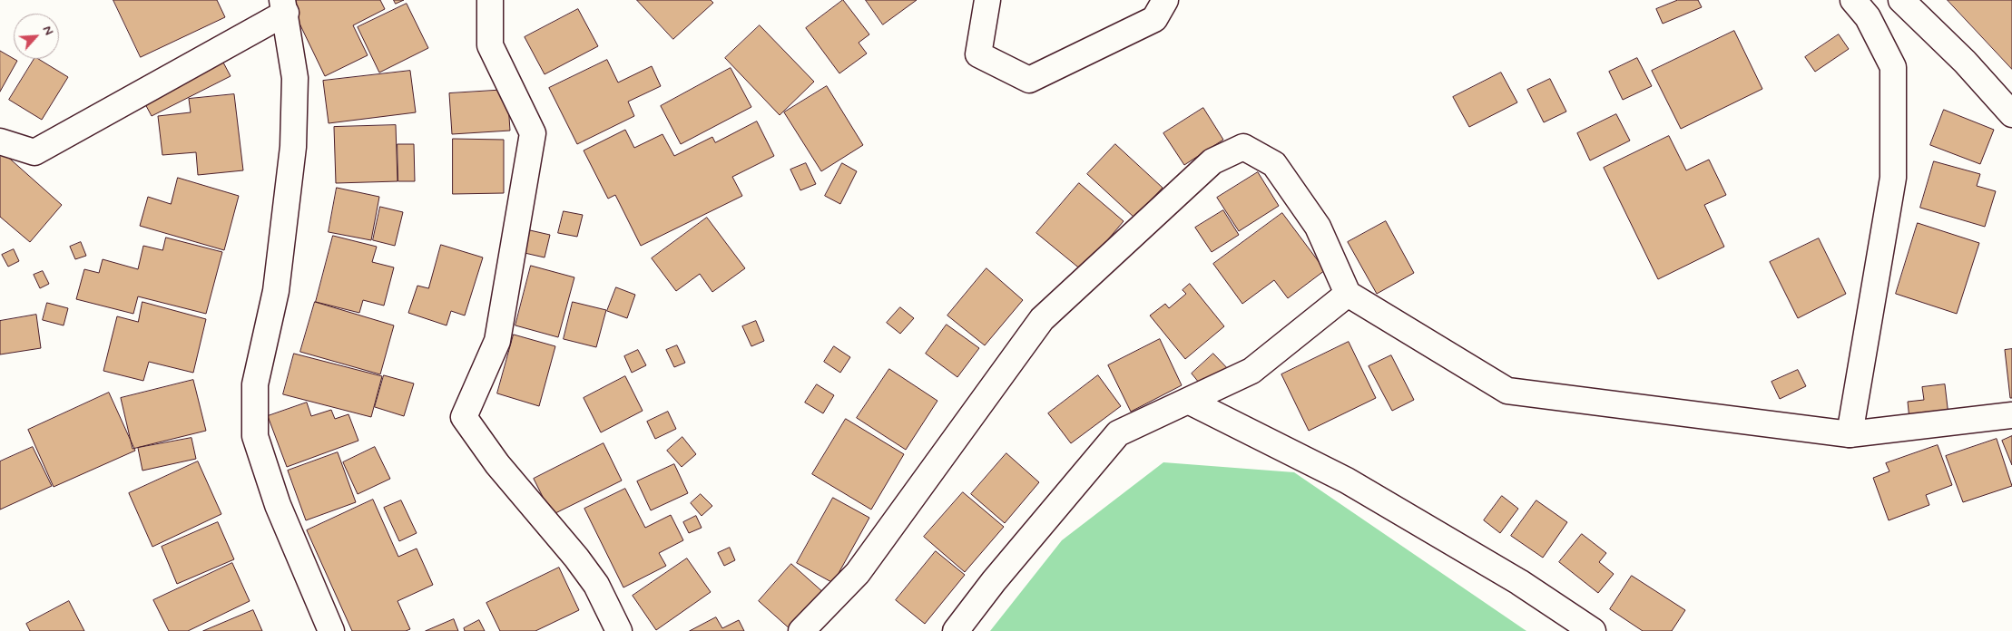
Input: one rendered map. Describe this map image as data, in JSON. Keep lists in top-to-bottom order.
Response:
{
  "north": "top right"
}
